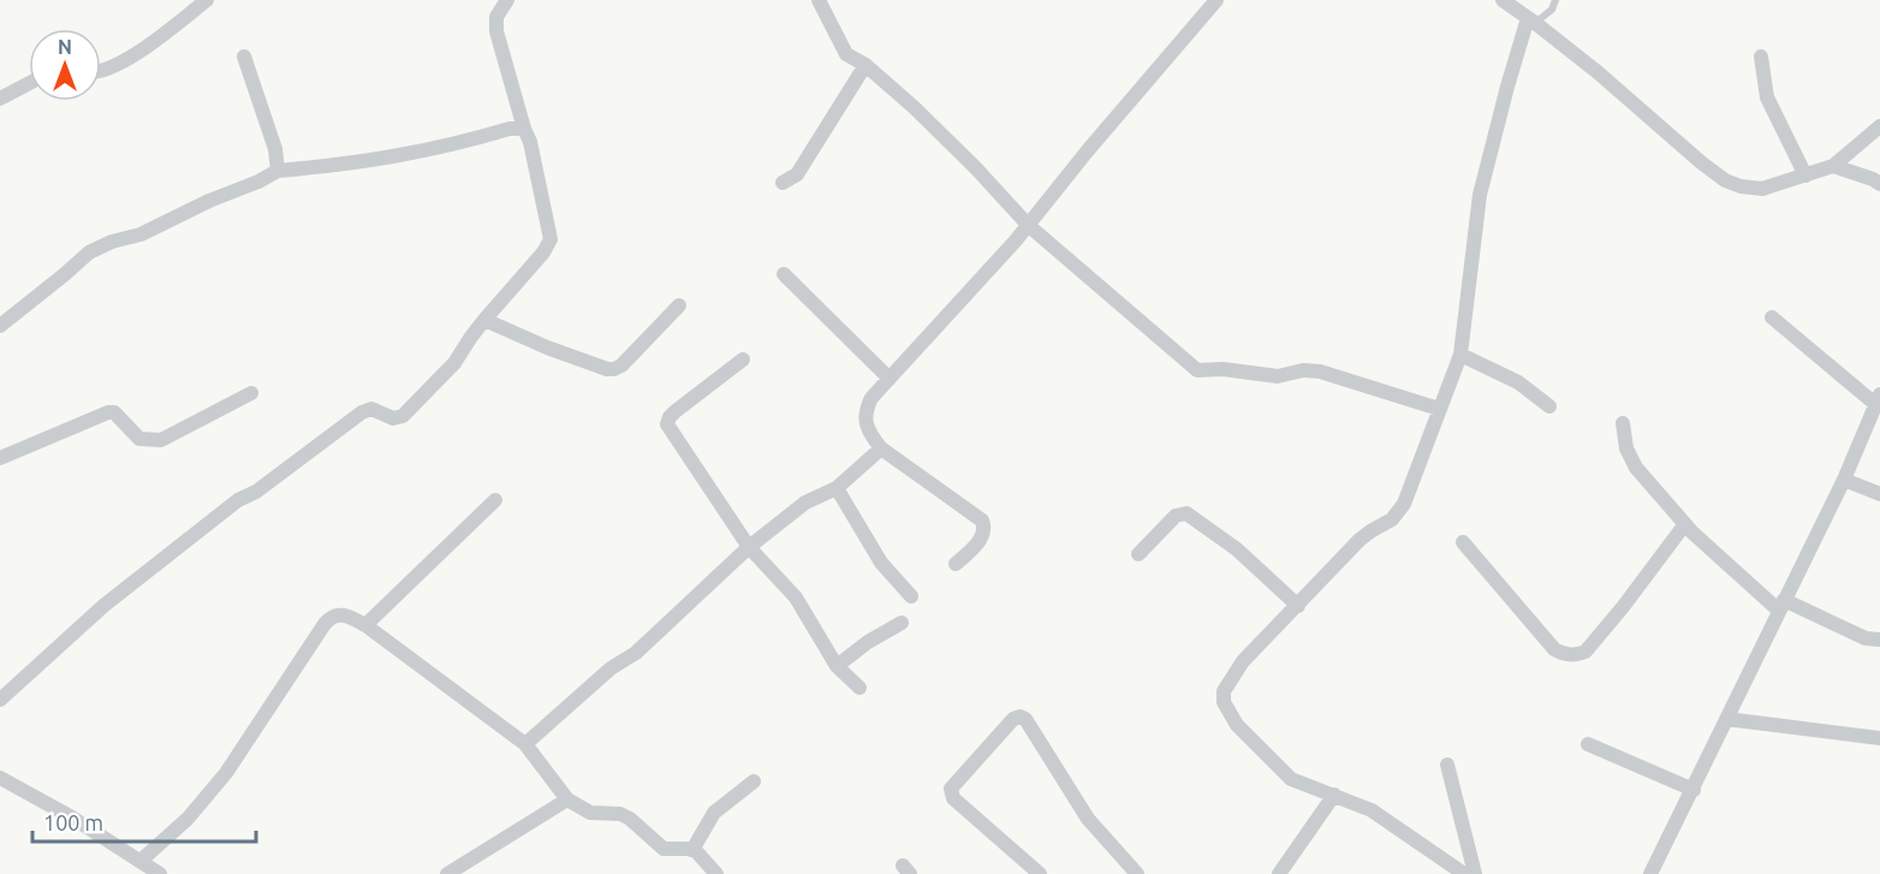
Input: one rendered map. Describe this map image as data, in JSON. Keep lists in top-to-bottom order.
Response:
{
  "scale_bar": "100 m",
  "north": "top"
}
